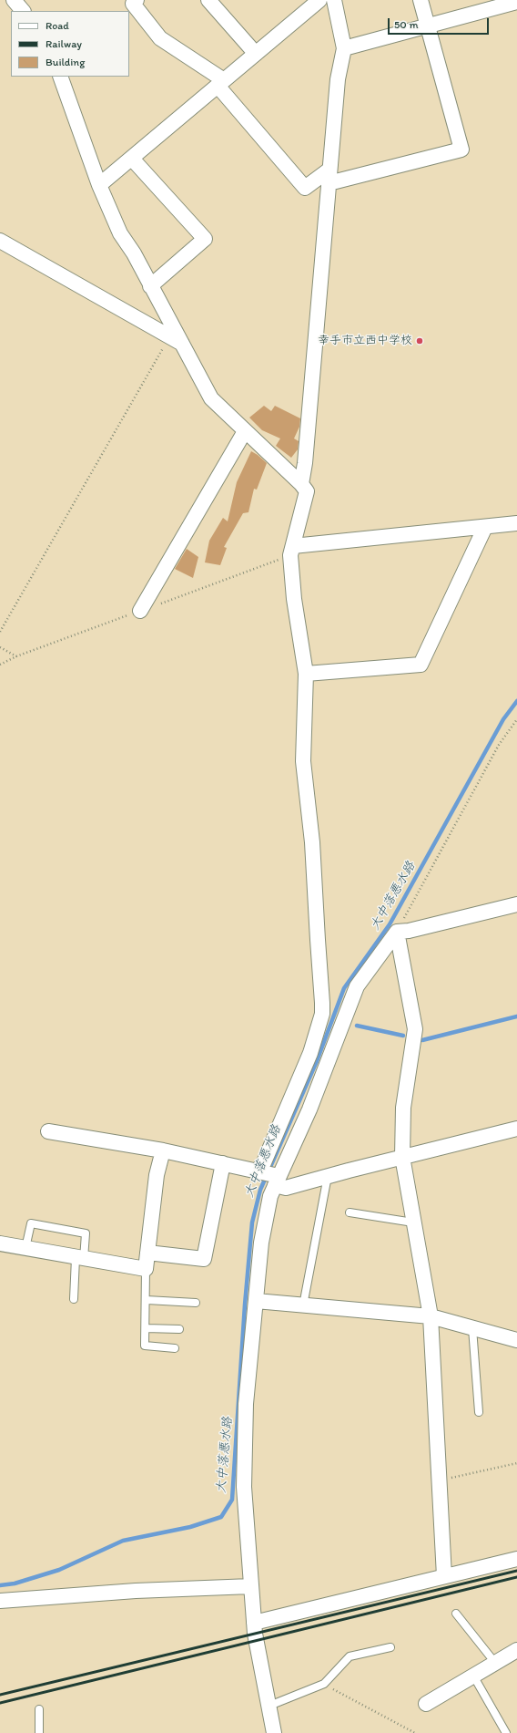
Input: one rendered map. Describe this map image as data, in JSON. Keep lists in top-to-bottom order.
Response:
{
  "water": ["大中落悪水路"],
  "places": ["幸手市立西中学校"],
  "legend": ["Road", "Railway", "Building"],
  "scale_bar": "50 m"
}
